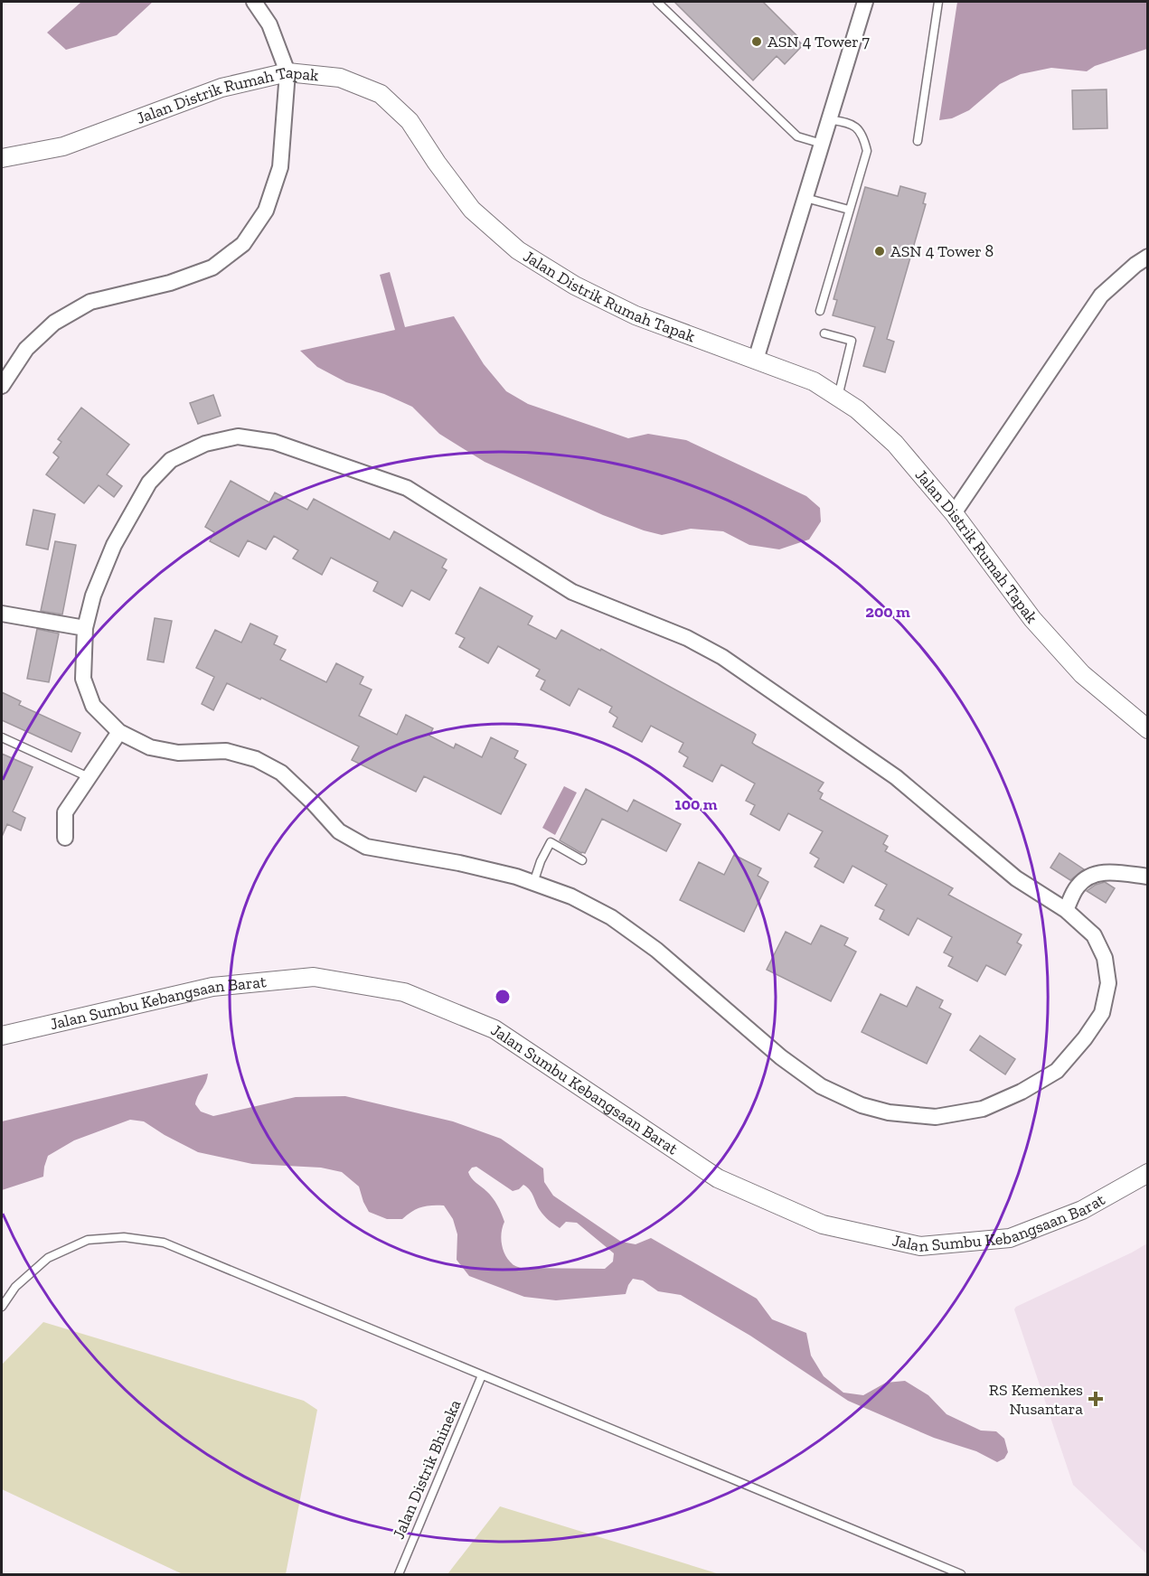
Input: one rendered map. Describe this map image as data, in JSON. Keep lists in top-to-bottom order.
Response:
{
  "streets": {
    "street": ["Jalan Distrik Rumah Tapak", "Jalan Sumbu Kebangsaan Barat"],
    "lane": ["Jalan Distrik Bhineka"]
  },
  "places": {
    "other": ["ASN 4 Tower 7", "ASN 4 Tower 8"],
    "health": ["RS Kemenkes Nusantara"]
  },
  "rings": ["200 m", "100 m"]
}
